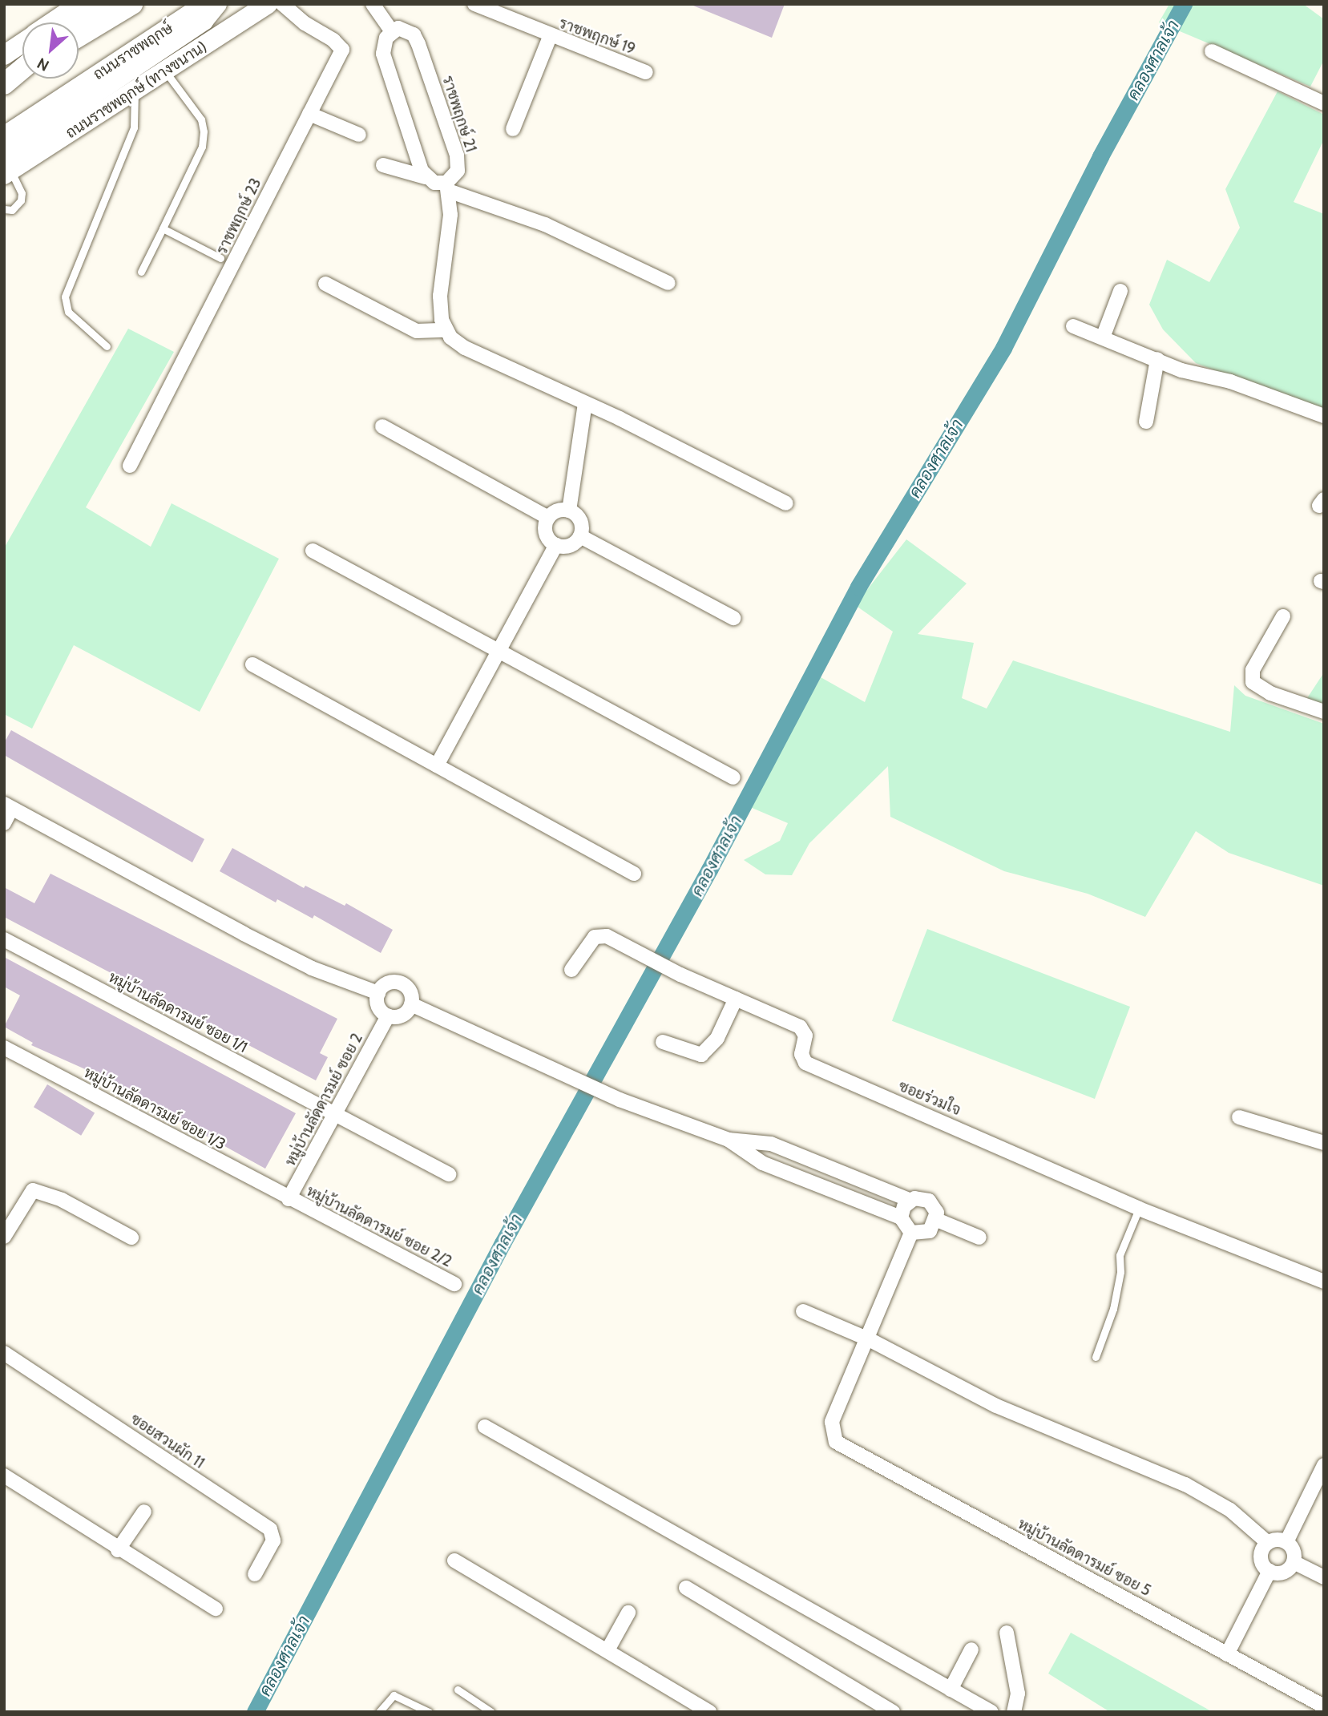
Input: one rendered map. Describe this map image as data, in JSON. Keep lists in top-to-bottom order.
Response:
{
  "streets": {
    "main road": ["ถนนราชพฤกษ์", "ถนนราชพฤกษ์ (ทางขนาน)"],
    "street": [
      "ราชพฤกษ์ 19",
      "ราชพฤกษ์ 21",
      "ราชพฤกษ์ 23",
      "หมู่บ้านลัดดารมย์ ซอย 1/1",
      "ซอยร่วมใจ",
      "หมู่บ้านลัดดารมย์ ซอย 2",
      "หมู่บ้านลัดดารมย์ ซอย 1/3",
      "หมู่บ้านลัดดารมย์ ซอย 2/2",
      "ซอยสวนผัก 11",
      "หมู่บ้านลัดดารมย์ ซอย 5"
    ]
  },
  "crossings": [
    ["หมู่บ้านลัดดารมย์ ซอย 1/1", "หมู่บ้านลัดดารมย์ ซอย 2"],
    ["หมู่บ้านลัดดารมย์ ซอย 2", "หมู่บ้านลัดดารมย์ ซอย 1/3"],
    ["หมู่บ้านลัดดารมย์ ซอย 2", "หมู่บ้านลัดดารมย์ ซอย 2/2"],
    ["หมู่บ้านลัดดารมย์ ซอย 1/3", "หมู่บ้านลัดดารมย์ ซอย 2/2"]
  ],
  "water": ["คลองศาลเจ้า"],
  "north": "bottom left"
}
